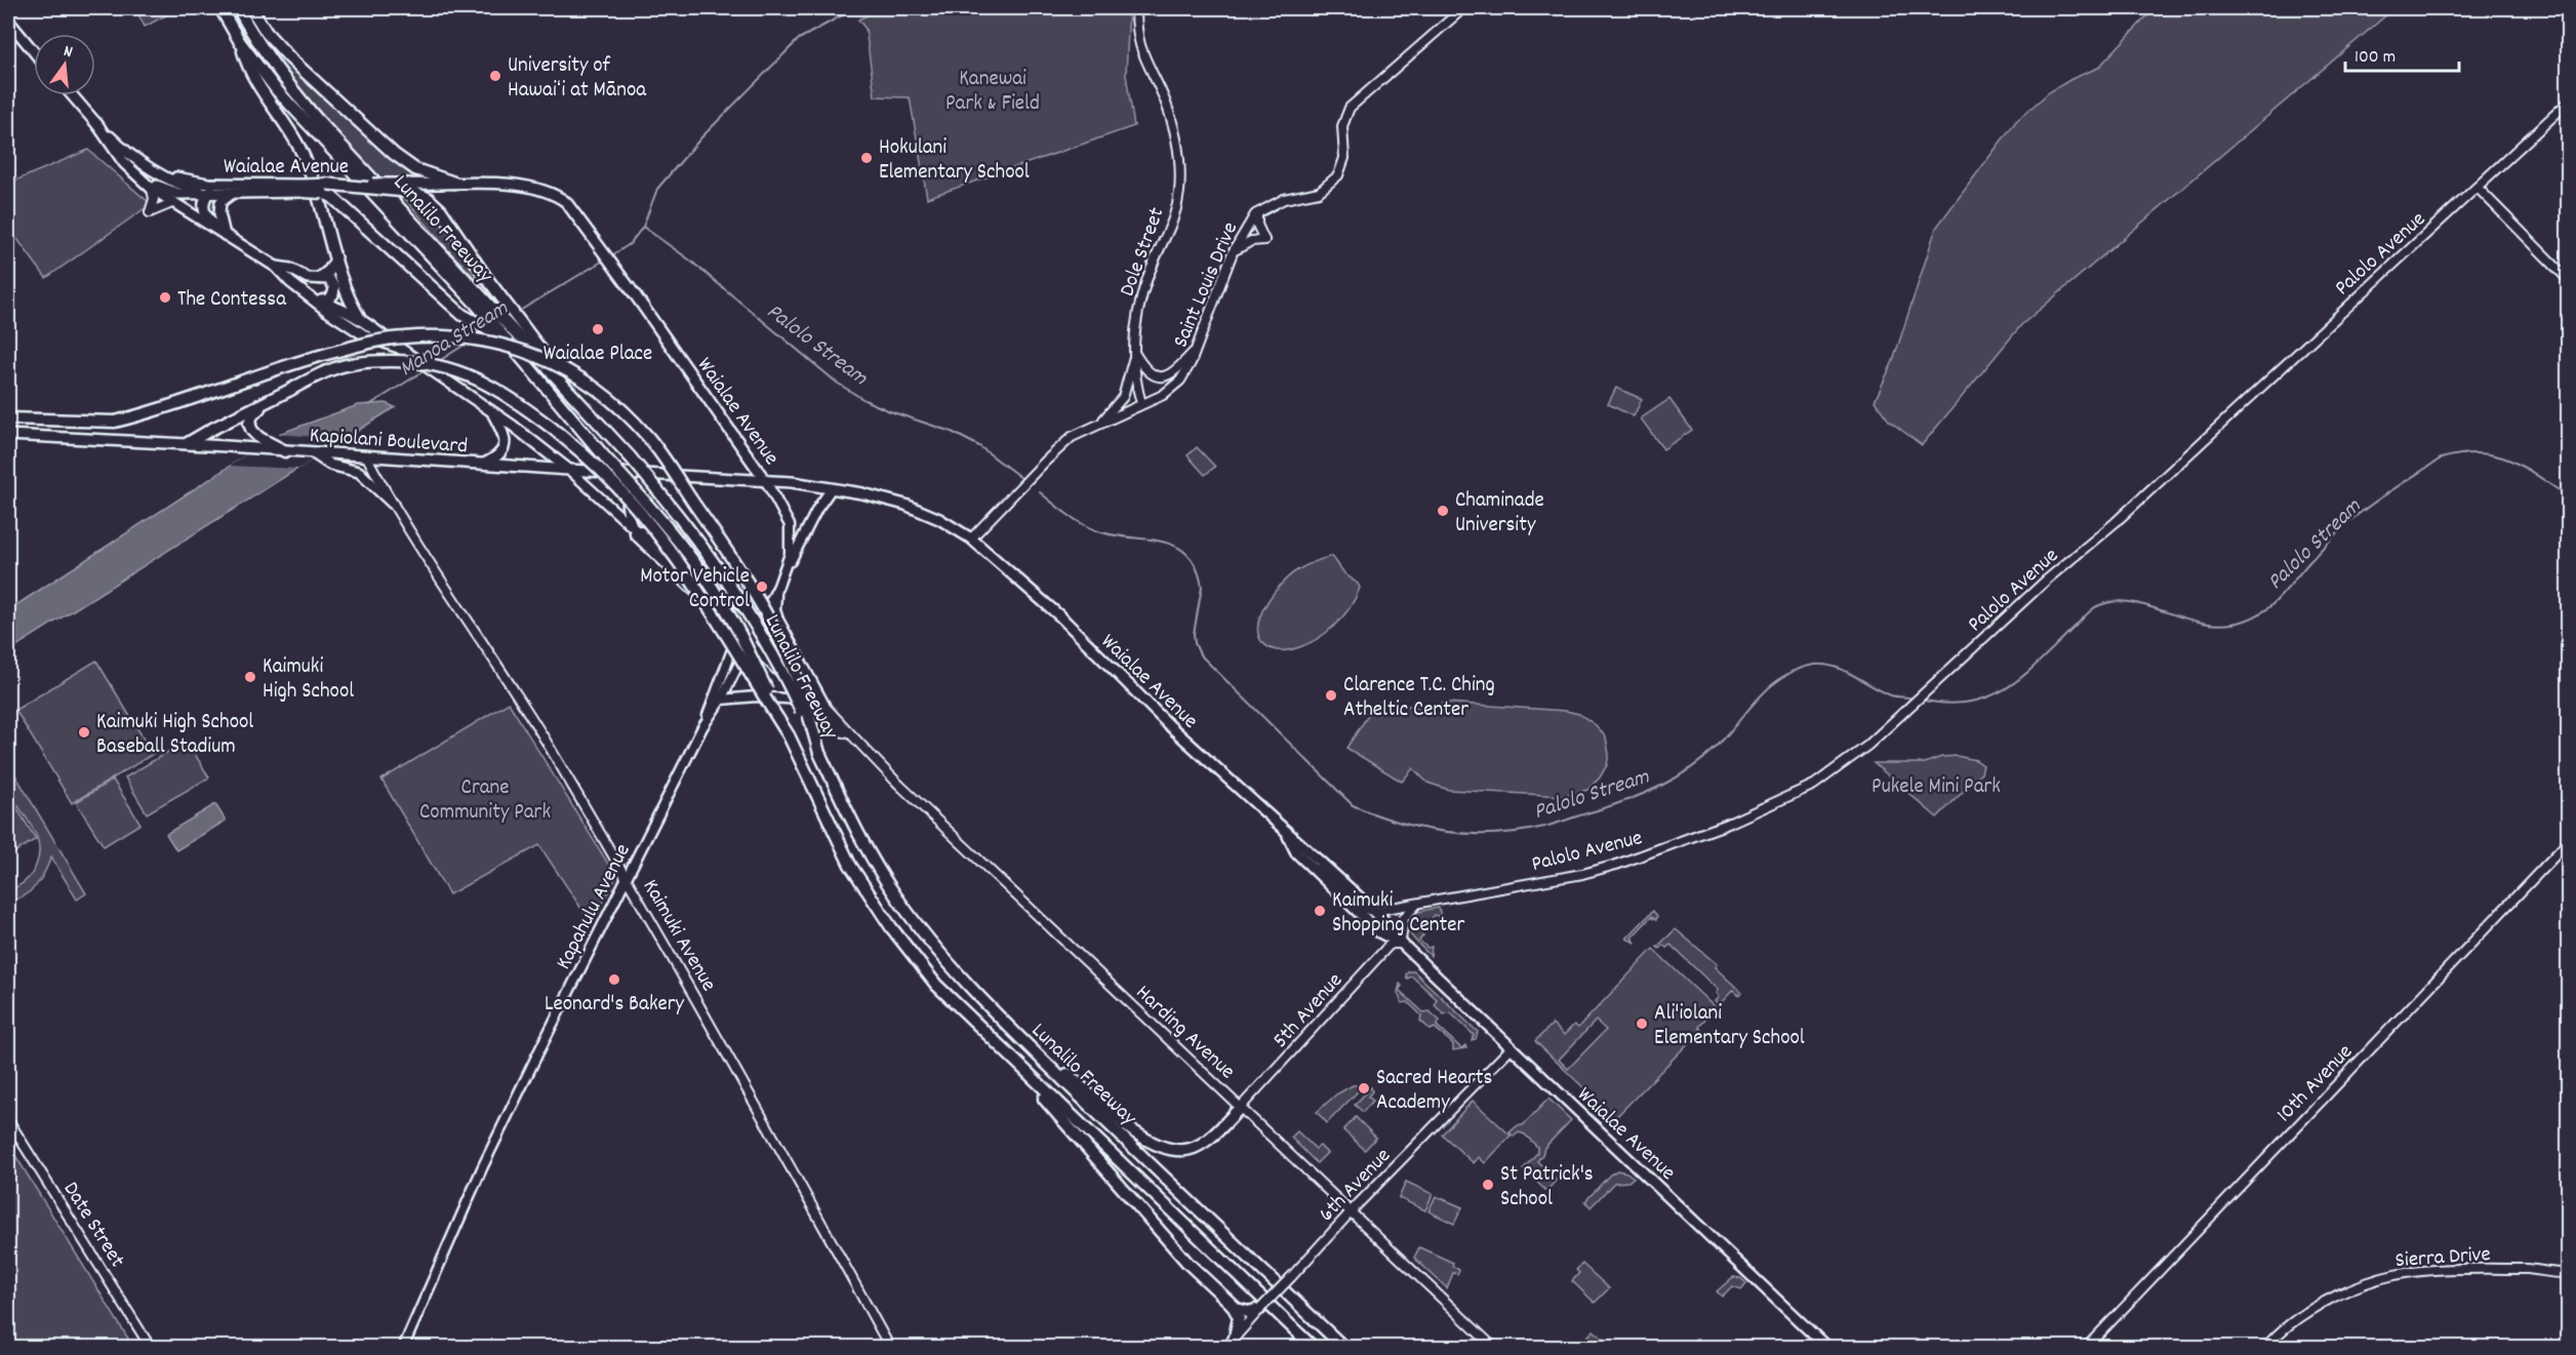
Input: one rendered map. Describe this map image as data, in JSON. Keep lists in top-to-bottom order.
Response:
{
  "streets": {
    "highway": ["Lunalilo Freeway"],
    "main road": [
      "Waialae Avenue",
      "Kapiolani Boulevard",
      "Kapahulu Avenue",
      "Harding Avenue"
    ],
    "street": [
      "Dole Street",
      "Palolo Avenue",
      "Saint Louis Drive",
      "Kaimuki Avenue",
      "5th Avenue",
      "10th Avenue",
      "6th Avenue",
      "Date Street",
      "Sierra Drive"
    ]
  },
  "crossings": [
    ["Waialae Avenue", "Palolo Avenue"],
    ["Waialae Avenue", "Saint Louis Drive"],
    ["Waialae Avenue", "Kapiolani Boulevard"],
    ["Waialae Avenue", "5th Avenue"],
    ["Waialae Avenue", "6th Avenue"],
    ["Dole Street", "Saint Louis Drive"],
    ["Kapiolani Boulevard", "Kaimuki Avenue"],
    ["Kapiolani Boulevard", "Harding Avenue"],
    ["Kapahulu Avenue", "Kaimuki Avenue"],
    ["Kapahulu Avenue", "Harding Avenue"],
    ["5th Avenue", "Harding Avenue"],
    ["Harding Avenue", "6th Avenue"]
  ],
  "water": ["Manoa Stream", "Palolo Stream"],
  "parks": ["Kanewai Park & Field", "Pukele Mini Park", "Crane Community Park"],
  "places": [
    "University of Hawaiʻi at Mānoa",
    "Hokulani Elementary School",
    "The Contessa",
    "Waialae Place",
    "Chaminade University",
    "Motor Vehicle Control",
    "Kaimuki High School",
    "Clarence T.C. Ching Atheltic Center",
    "Kaimuki High School Baseball Stadium",
    "Kaimuki Shopping Center",
    "Leonard's Bakery",
    "Ali'iolani Elementary School",
    "Sacred Hearts Academy",
    "St Patrick's School"
  ],
  "scale_bar": "100 m",
  "north": "top"
}
